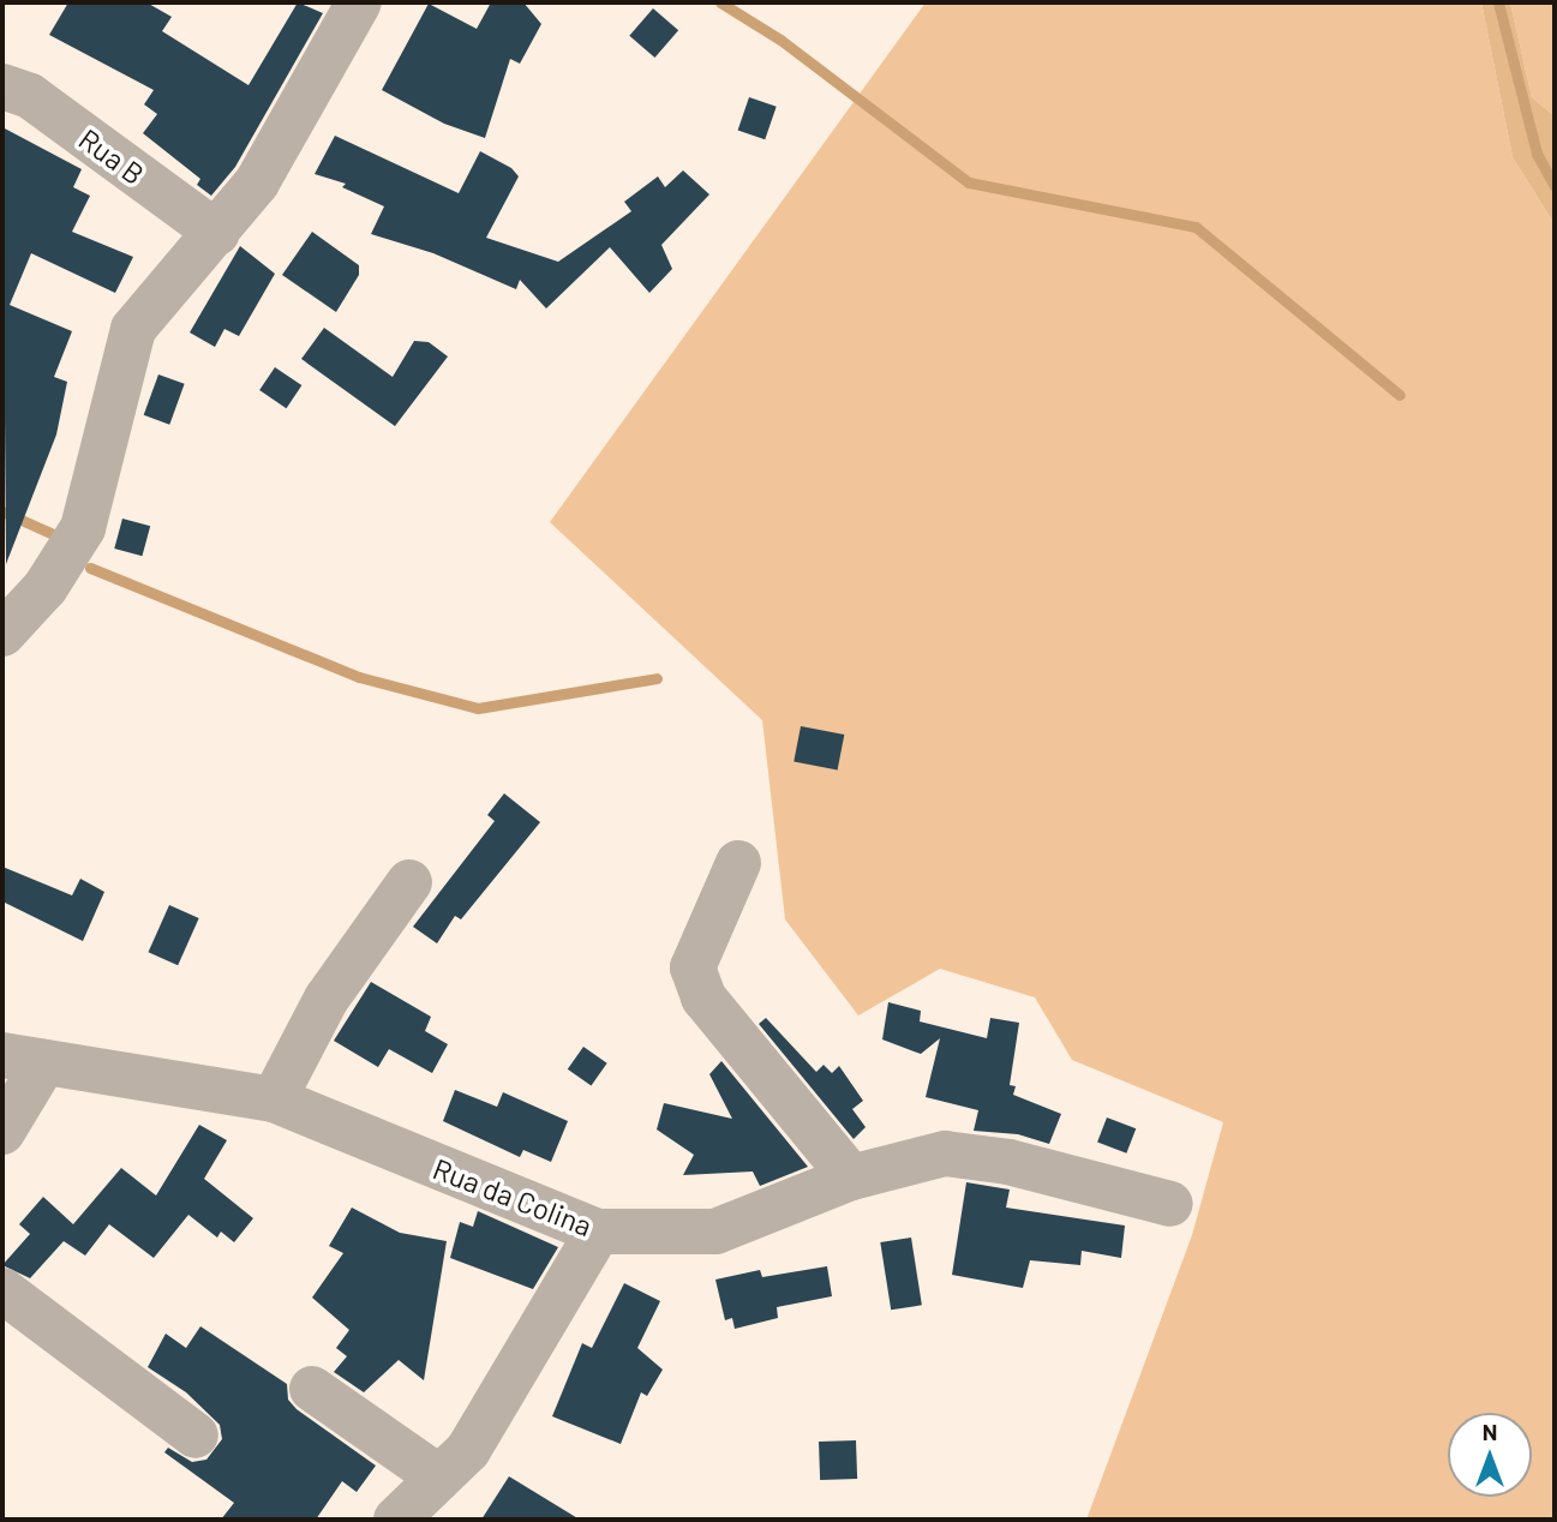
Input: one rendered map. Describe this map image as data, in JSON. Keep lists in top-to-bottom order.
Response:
{
  "streets": {
    "street": ["Rua B", "Rua da Colina"]
  },
  "north": "top"
}
